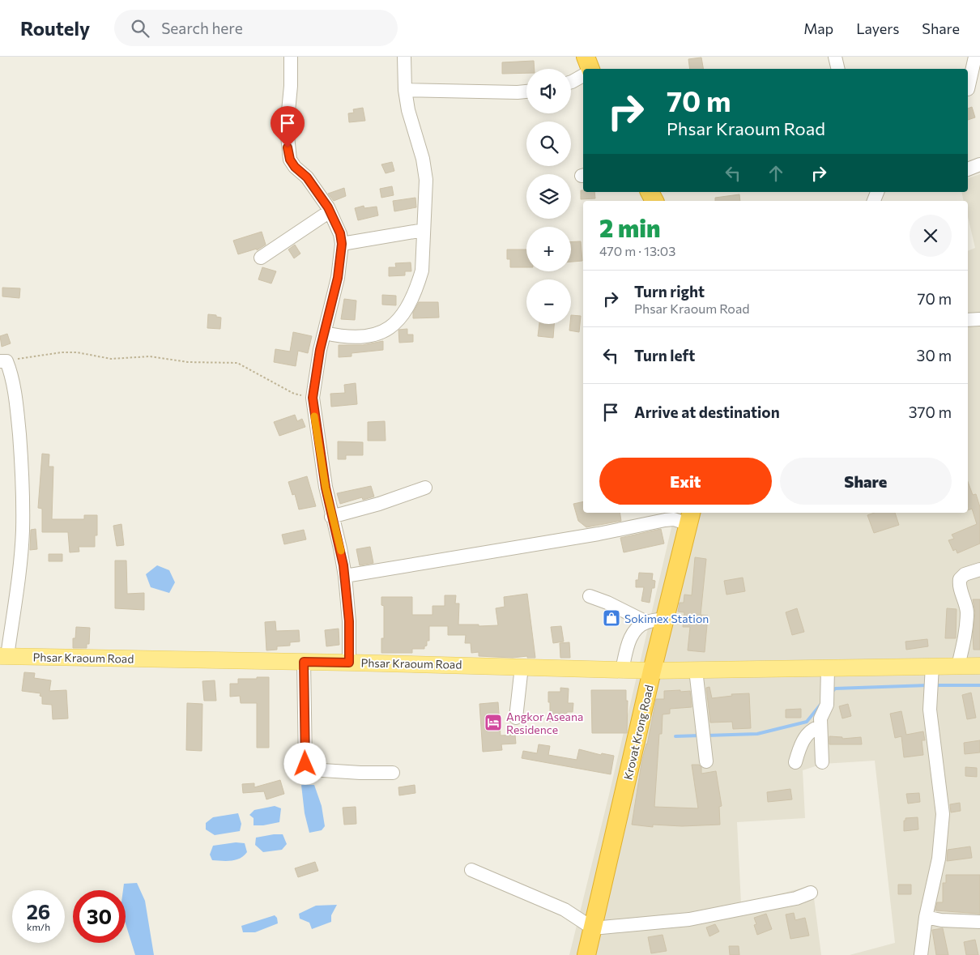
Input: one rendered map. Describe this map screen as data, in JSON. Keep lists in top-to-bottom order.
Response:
{
  "streets": {
    "highway": ["Krovat Krong Road"],
    "main road": ["Phsar Kraoum Road"]
  },
  "crossings": [
    ["Phsar Kraoum Road", "Krovat Krong Road"]
  ],
  "places": {
    "shop": ["Sokimex Station"],
    "hotel": ["Angkor Aseana Residence"]
  },
  "page": {
    "header": "Routely",
    "search": "Search here",
    "nav": ["Map", "Layers", "Share"],
    "map_buttons": ["+", "−"],
    "turn": ["70 m", "Phsar Kraoum Road"],
    "heading": ["2 min", "470 m · 13:03"],
    "list": [
      {
        "name": "Turn right",
        "note": "Phsar Kraoum Road",
        "value": "70 m"
      },
      {
        "name": "Turn left",
        "value": "30 m"
      },
      {
        "name": "Arrive at destination",
        "value": "370 m"
      }
    ],
    "buttons": ["Exit", "Share"],
    "speed": "26 km/h",
    "limit": "30"
  }
}
